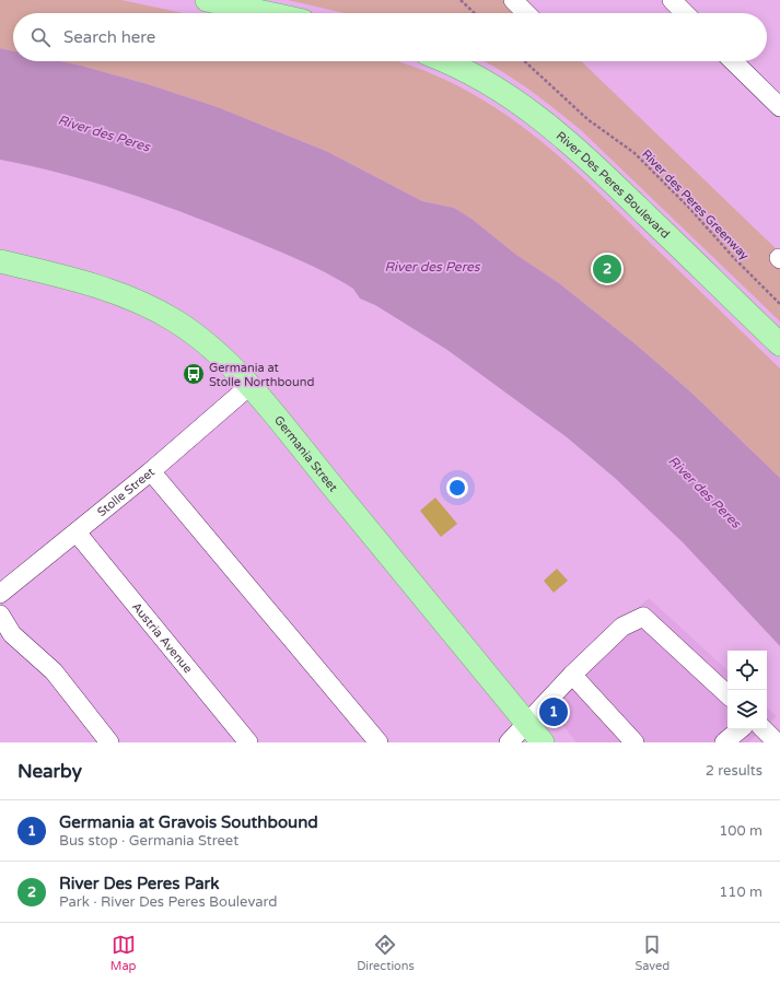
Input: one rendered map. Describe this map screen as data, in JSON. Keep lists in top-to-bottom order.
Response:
{
  "streets": {
    "main road": ["River Des Peres Boulevard", "Germania Street"],
    "street": ["Stolle Street", "Austria Avenue"],
    "path": ["River des Peres Greenway"]
  },
  "crossings": [
    ["Germania Street", "Stolle Street"],
    ["Stolle Street", "Austria Avenue"]
  ],
  "water": ["River des Peres"],
  "places": {
    "bus stop": ["Germania at Stolle Northbound"]
  },
  "page": {
    "search": "Search here",
    "pins": ["2", "1"],
    "heading": ["Nearby", "2 results"],
    "list": [
      {
        "mark": "1",
        "name": "Germania at Gravois Southbound",
        "note": "Bus stop · Germania Street",
        "value": "100 m"
      },
      {
        "mark": "2",
        "name": "River Des Peres Park",
        "note": "Park · River Des Peres Boulevard",
        "value": "110 m"
      }
    ],
    "nav": ["Map", "Directions", "Saved"]
  }
}
